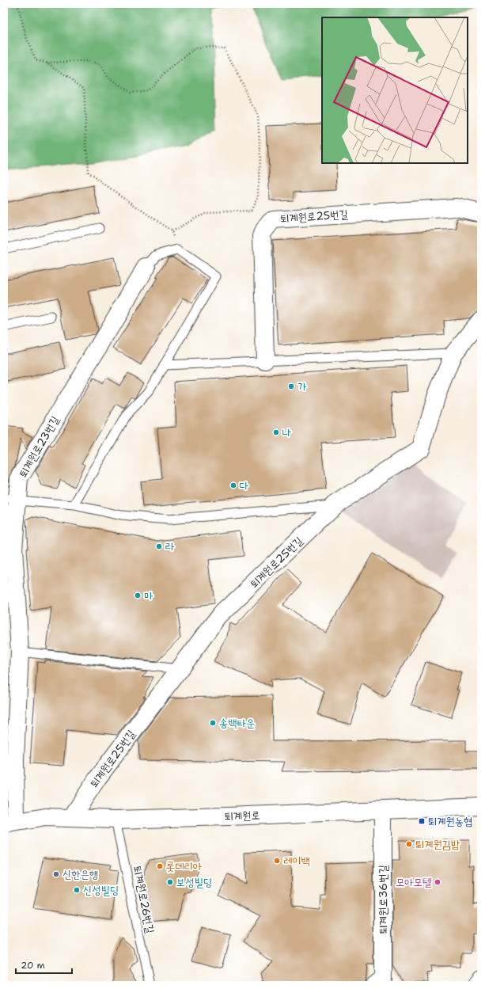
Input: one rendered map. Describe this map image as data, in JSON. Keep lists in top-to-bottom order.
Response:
{
  "streets": {
    "street": [
      "퇴계원로25번길",
      "퇴계원로23번길",
      "퇴계원로",
      "퇴계원로36번길"
    ],
    "lane": ["퇴계원로26번길"]
  },
  "crossings": [
    ["퇴계원로25번길", "퇴계원로"],
    ["퇴계원로23번길", "퇴계원로"],
    ["퇴계원로", "퇴계원로26번길"],
    ["퇴계원로", "퇴계원로36번길"]
  ],
  "places": {
    "other": [
      "가",
      "나",
      "다",
      "라",
      "마",
      "송백타운",
      "퇴계원김밥",
      "레이백",
      "롯데리아",
      "신한은행",
      "보성빌딩",
      "모아모텔",
      "신성빌딩"
    ],
    "transit": ["퇴계원농협"]
  },
  "scale_bar": "20 m"
}
